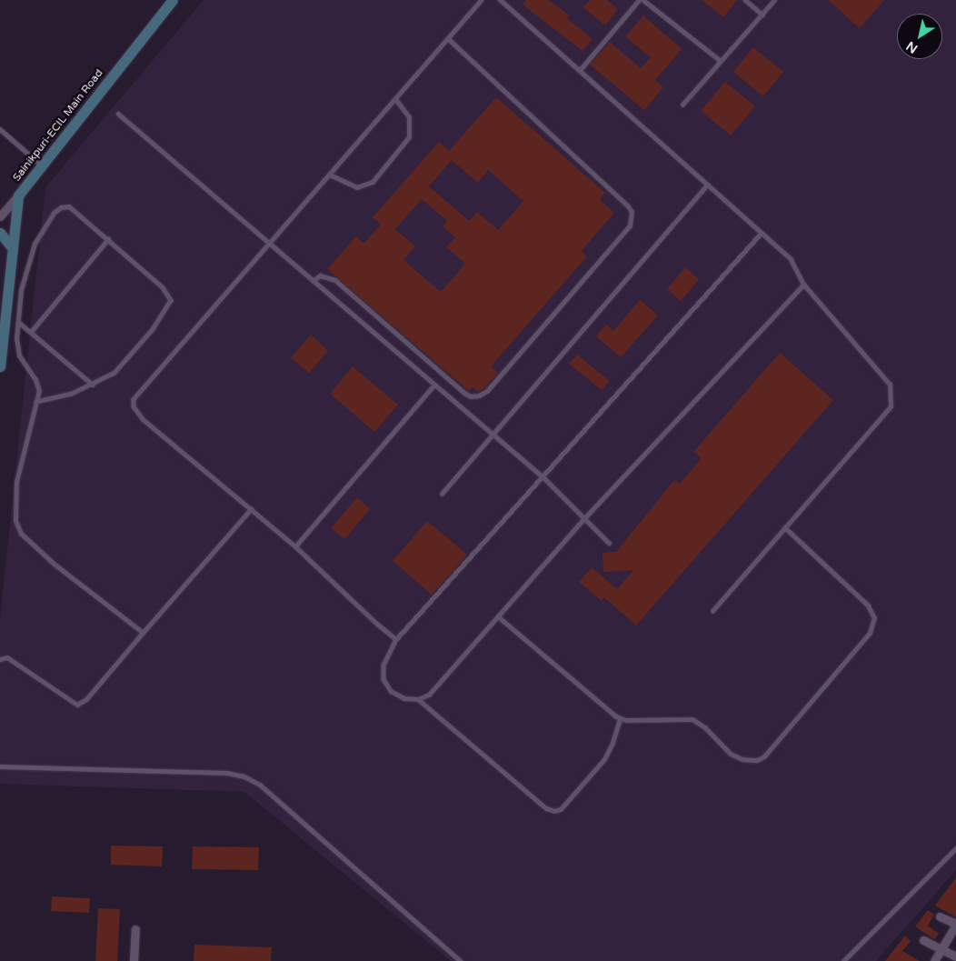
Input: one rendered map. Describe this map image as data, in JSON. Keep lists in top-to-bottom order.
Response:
{
  "streets": {
    "street": ["Sainikpuri-ECIL Main Road"]
  },
  "north": "bottom left"
}
